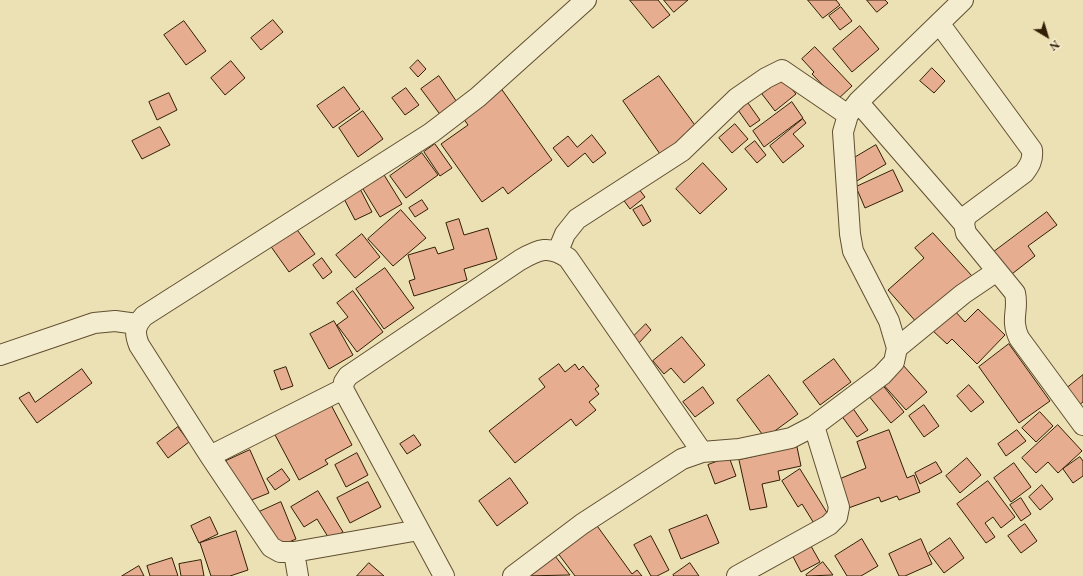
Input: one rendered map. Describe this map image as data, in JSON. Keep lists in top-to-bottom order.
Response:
{
  "north": "bottom right"
}
